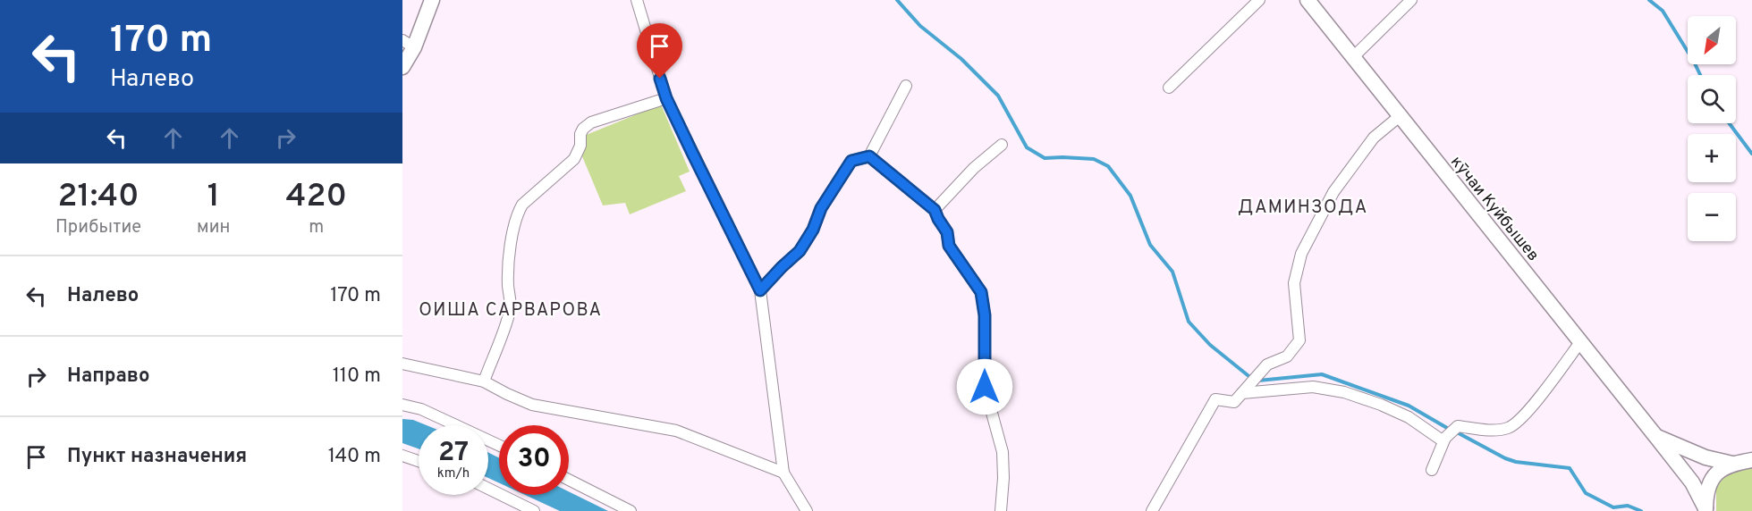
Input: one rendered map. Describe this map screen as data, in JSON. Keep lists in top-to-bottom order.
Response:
{
  "streets": {
    "main road": ["кӯчаи Куйбышев"]
  },
  "districts": ["ДАМИНЗОДА", "ОИША САРВАРОВА"],
  "north": "bottom left",
  "page": {
    "turn": ["170 m", "Налево"],
    "map_buttons": ["+", "−"],
    "eta": [
      "21:40",
      "Прибытие",
      "1",
      "мин",
      "420",
      "m"
    ],
    "list": [
      {
        "name": "Налево",
        "value": "170 m"
      },
      {
        "name": "Направо",
        "value": "110 m"
      },
      {
        "name": "Пункт назначения",
        "value": "140 m"
      }
    ],
    "speed": "27 km/h",
    "limit": "30"
  }
}
